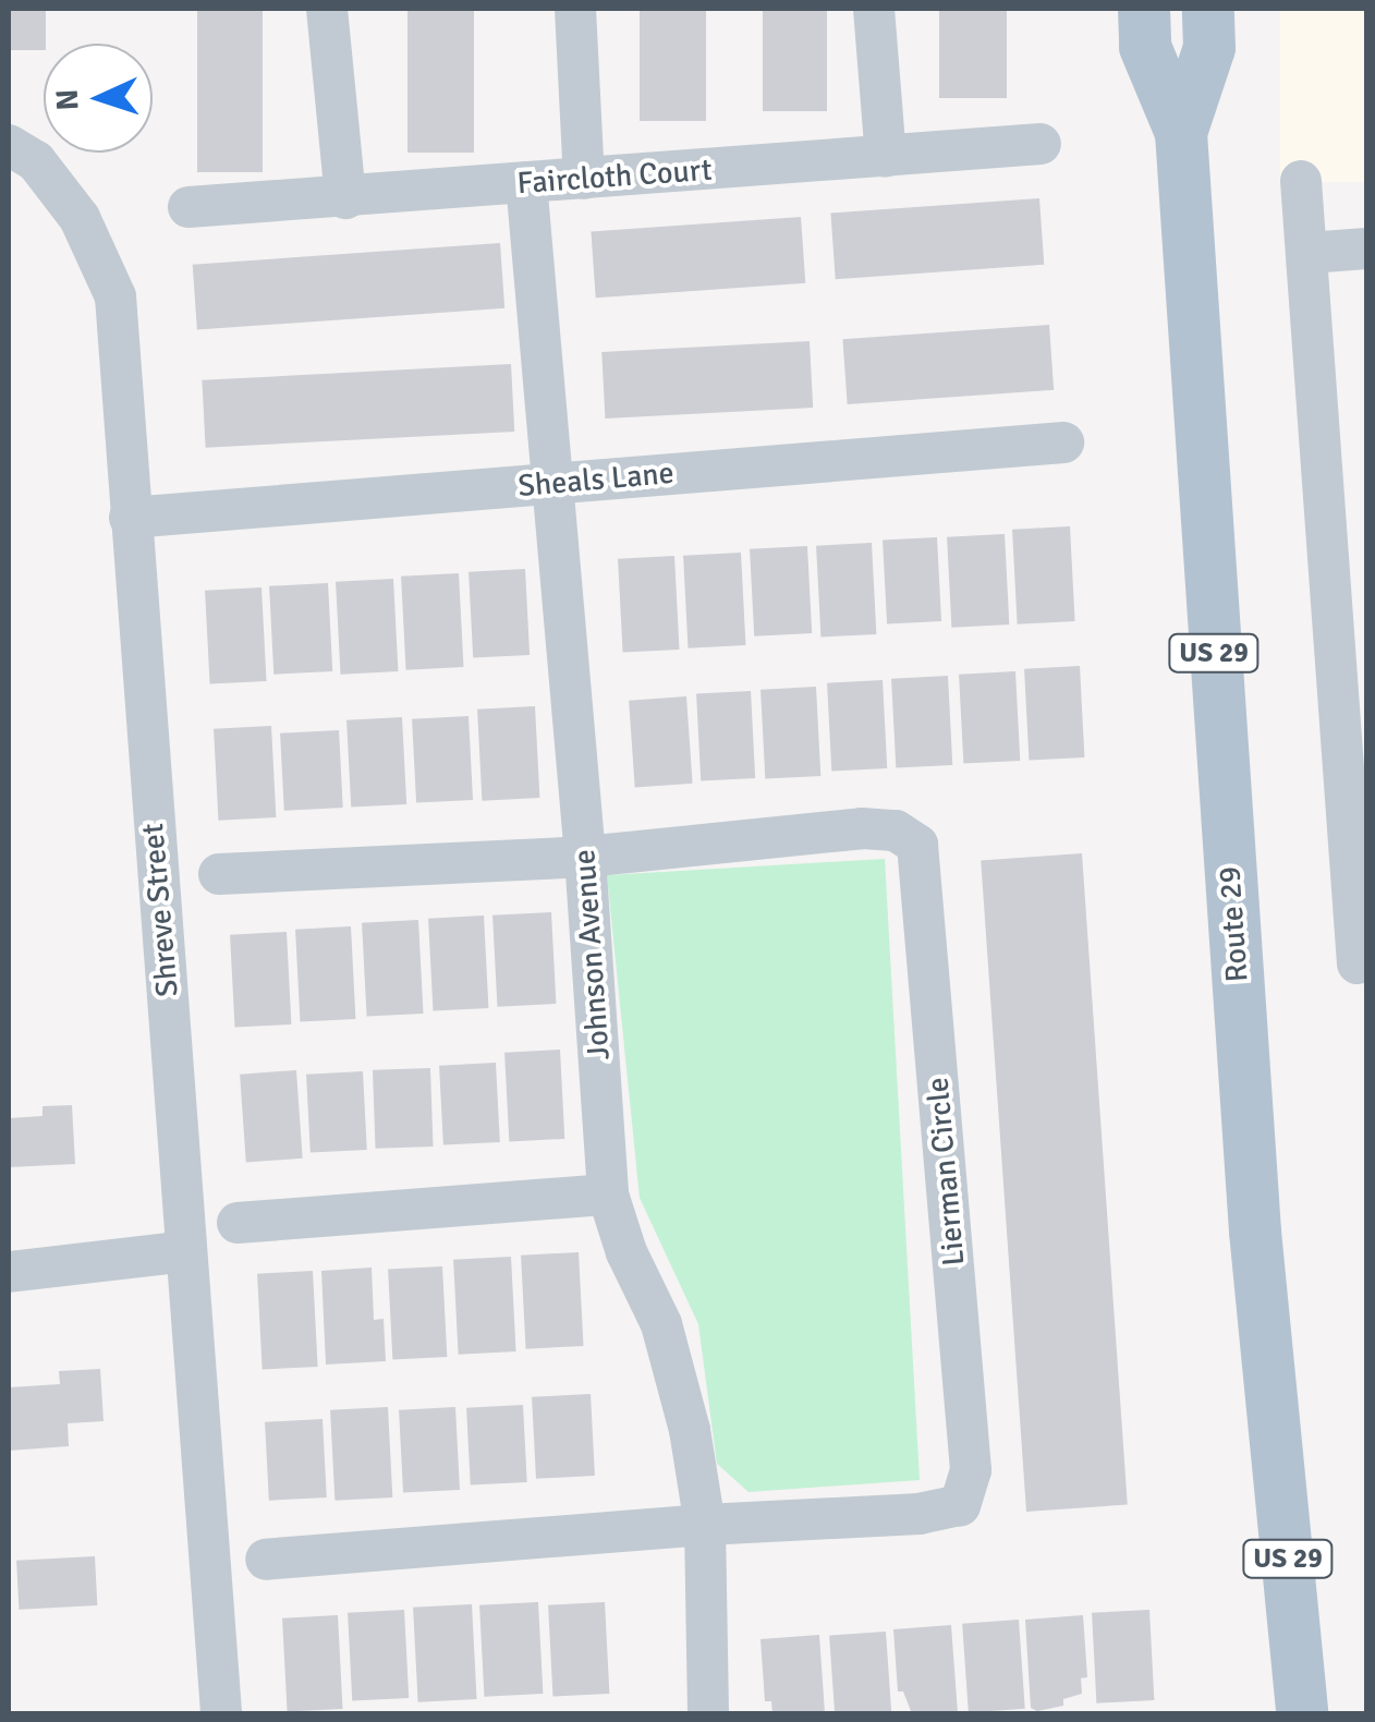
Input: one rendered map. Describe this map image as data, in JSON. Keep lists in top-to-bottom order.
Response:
{
  "streets": {
    "main road": ["US 29", "Route 29"],
    "street": [
      "Faircloth Court",
      "Sheals Lane",
      "Shreve Street",
      "Johnson Avenue",
      "Lierman Circle"
    ]
  },
  "crossings": [
    ["Faircloth Court", "Johnson Avenue"],
    ["Sheals Lane", "Shreve Street"],
    ["Sheals Lane", "Johnson Avenue"],
    ["Johnson Avenue", "Lierman Circle"]
  ],
  "north": "left"
}
